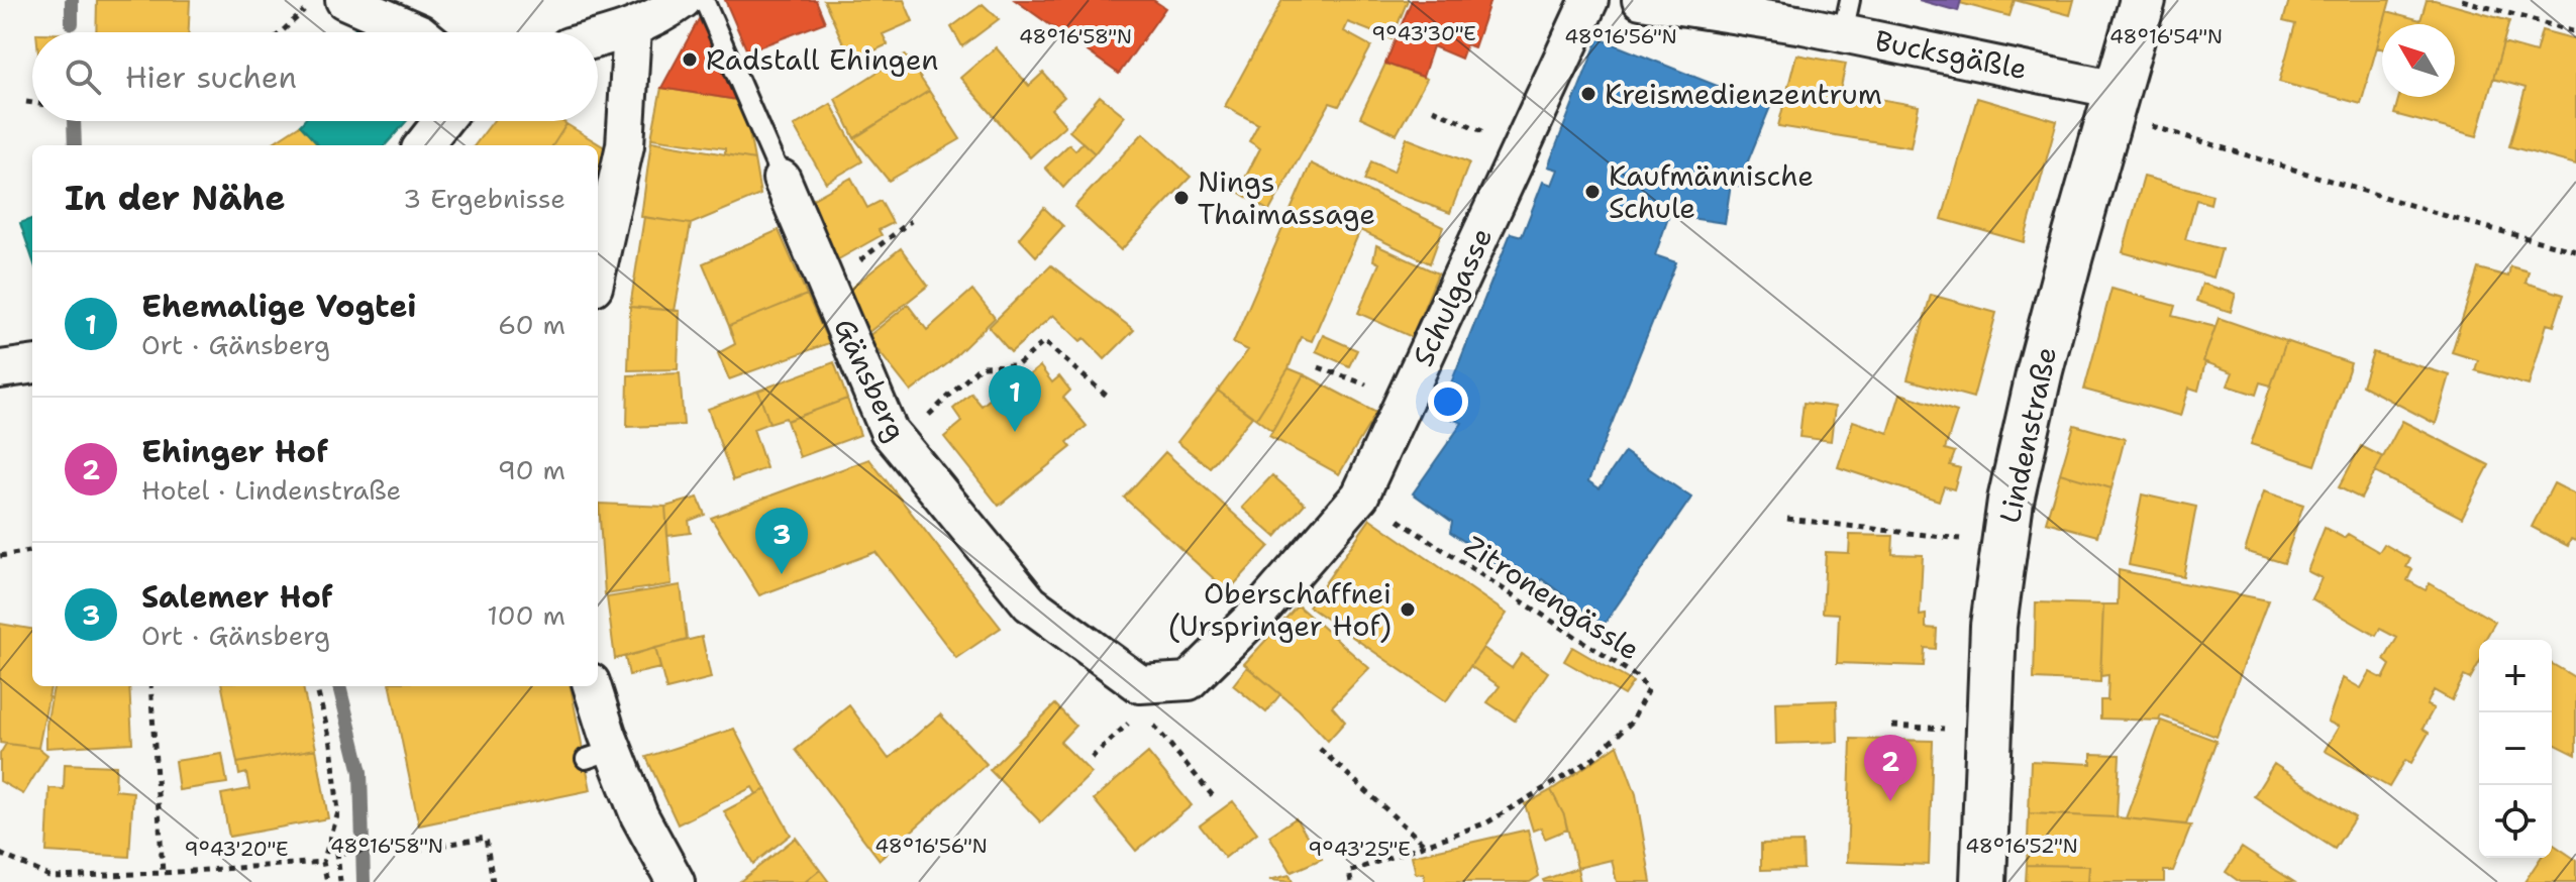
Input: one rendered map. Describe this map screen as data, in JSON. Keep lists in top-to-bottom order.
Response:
{
  "streets": {
    "street": [
      "Bucksgäßle",
      "Schulgasse",
      "Gänsberg",
      "Lindenstraße"
    ],
    "path": ["Zitronengässle"]
  },
  "crossings": [
    ["Bucksgäßle", "Lindenstraße"],
    ["Schulgasse", "Gänsberg"],
    ["Schulgasse", "Zitronengässle"]
  ],
  "places": [
    "Radstall Ehingen",
    "Kreismedienzentrum",
    "Kaufmännische Schule",
    "Nings Thaimassage",
    "Oberschaffnei (Urspringer Hof)"
  ],
  "north": "top left",
  "page": {
    "search": "Hier suchen",
    "heading": ["In der Nähe", "3 Ergebnisse"],
    "list": [
      {
        "mark": "1",
        "name": "Ehemalige Vogtei",
        "note": "Ort · Gänsberg",
        "value": "60 m"
      },
      {
        "mark": "2",
        "name": "Ehinger Hof",
        "note": "Hotel · Lindenstraße",
        "value": "90 m"
      },
      {
        "mark": "3",
        "name": "Salemer Hof",
        "note": "Ort · Gänsberg",
        "value": "100 m"
      }
    ],
    "pins": ["1", "3", "2"],
    "map_buttons": ["+", "−"]
  },
  "coordinates": [
    "9°43'30\"E",
    "48°16'58\"N",
    "48°16'56\"N",
    "48°16'54\"N",
    "48°16'52\"N",
    "9°43'20\"E",
    "9°43'25\"E"
  ]
}
